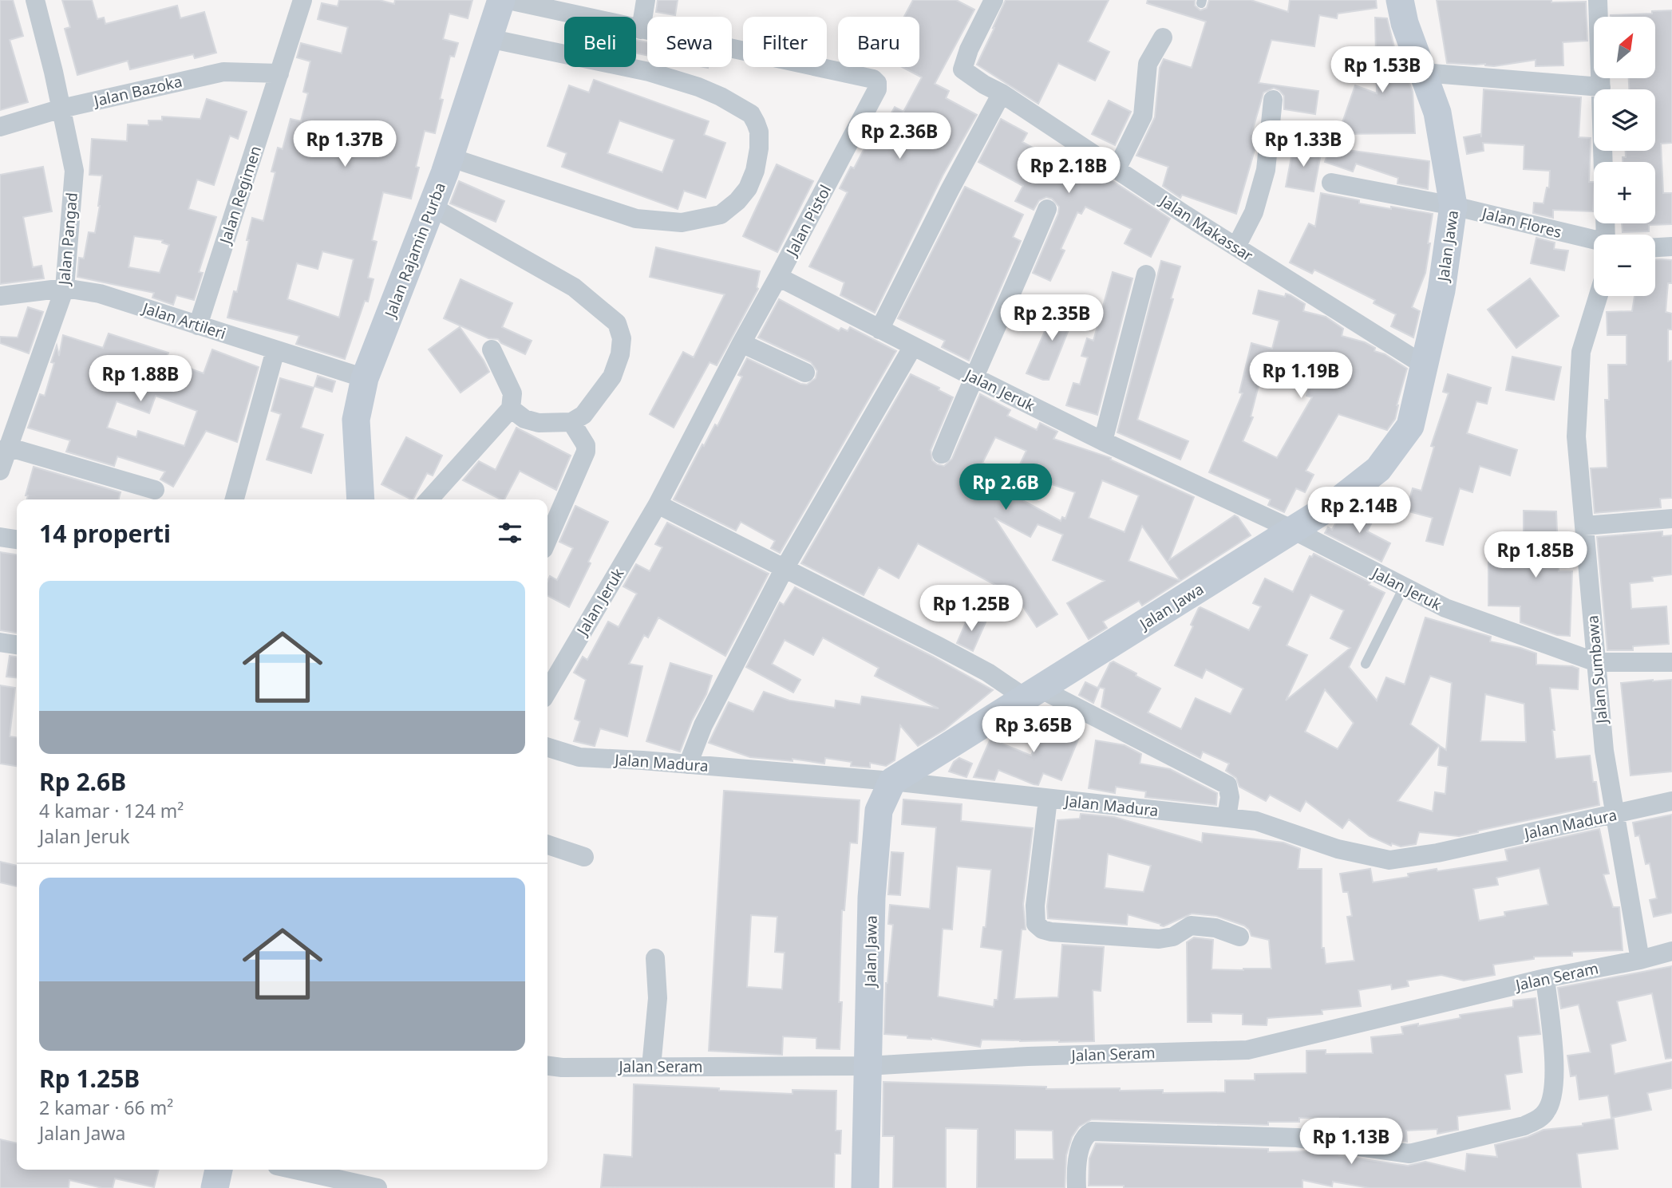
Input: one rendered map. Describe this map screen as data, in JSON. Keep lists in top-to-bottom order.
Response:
{
  "streets": {
    "street": [
      "Jalan Bazoka",
      "Jalan Regimen",
      "Jalan Pistol",
      "Jalan Flores",
      "Jalan Makassar",
      "Jalan Pangad",
      "Jalan Jawa",
      "Jalan Rajamin Purba",
      "Jalan Artileri",
      "Jalan Jeruk",
      "Jalan Sumbawa",
      "Jalan Madura",
      "Jalan Seram"
    ]
  },
  "crossings": [
    ["Jalan Bazoka", "Jalan Regimen"],
    ["Jalan Bazoka", "Jalan Pangad"],
    ["Jalan Regimen", "Jalan Artileri"],
    ["Jalan Pistol", "Jalan Jeruk"],
    ["Jalan Flores", "Jalan Jawa"],
    ["Jalan Makassar", "Jalan Jawa"],
    ["Jalan Pangad", "Jalan Artileri"],
    ["Jalan Jawa", "Jalan Jeruk"],
    ["Jalan Jawa", "Jalan Madura"],
    ["Jalan Jawa", "Jalan Seram"],
    ["Jalan Rajamin Purba", "Jalan Artileri"],
    ["Jalan Jeruk", "Jalan Sumbawa"],
    ["Jalan Sumbawa", "Jalan Madura"],
    ["Jalan Sumbawa", "Jalan Seram"]
  ],
  "north": "top right",
  "page": {
    "map_buttons": ["+", "−"],
    "chip": [
      "Beli",
      "Sewa",
      "Filter",
      "Baru"
    ],
    "price": [
      "Rp 1.53B",
      "Rp 2.36B",
      "Rp 1.37B",
      "Rp 1.33B",
      "Rp 2.18B",
      "Rp 2.35B",
      "Rp 1.19B",
      "Rp 1.88B",
      "Rp 2.6B",
      "Rp 2.14B",
      "Rp 1.85B",
      "Rp 1.25B",
      "Rp 3.65B",
      "Rp 1.13B"
    ],
    "heading": "14 properti",
    "list": [
      {
        "name": "Rp 2.6B",
        "note": "4 kamar · 124 m² · Jalan Jeruk"
      },
      {
        "name": "Rp 1.25B",
        "note": "2 kamar · 66 m² · Jalan Jawa"
      }
    ]
  }
}
